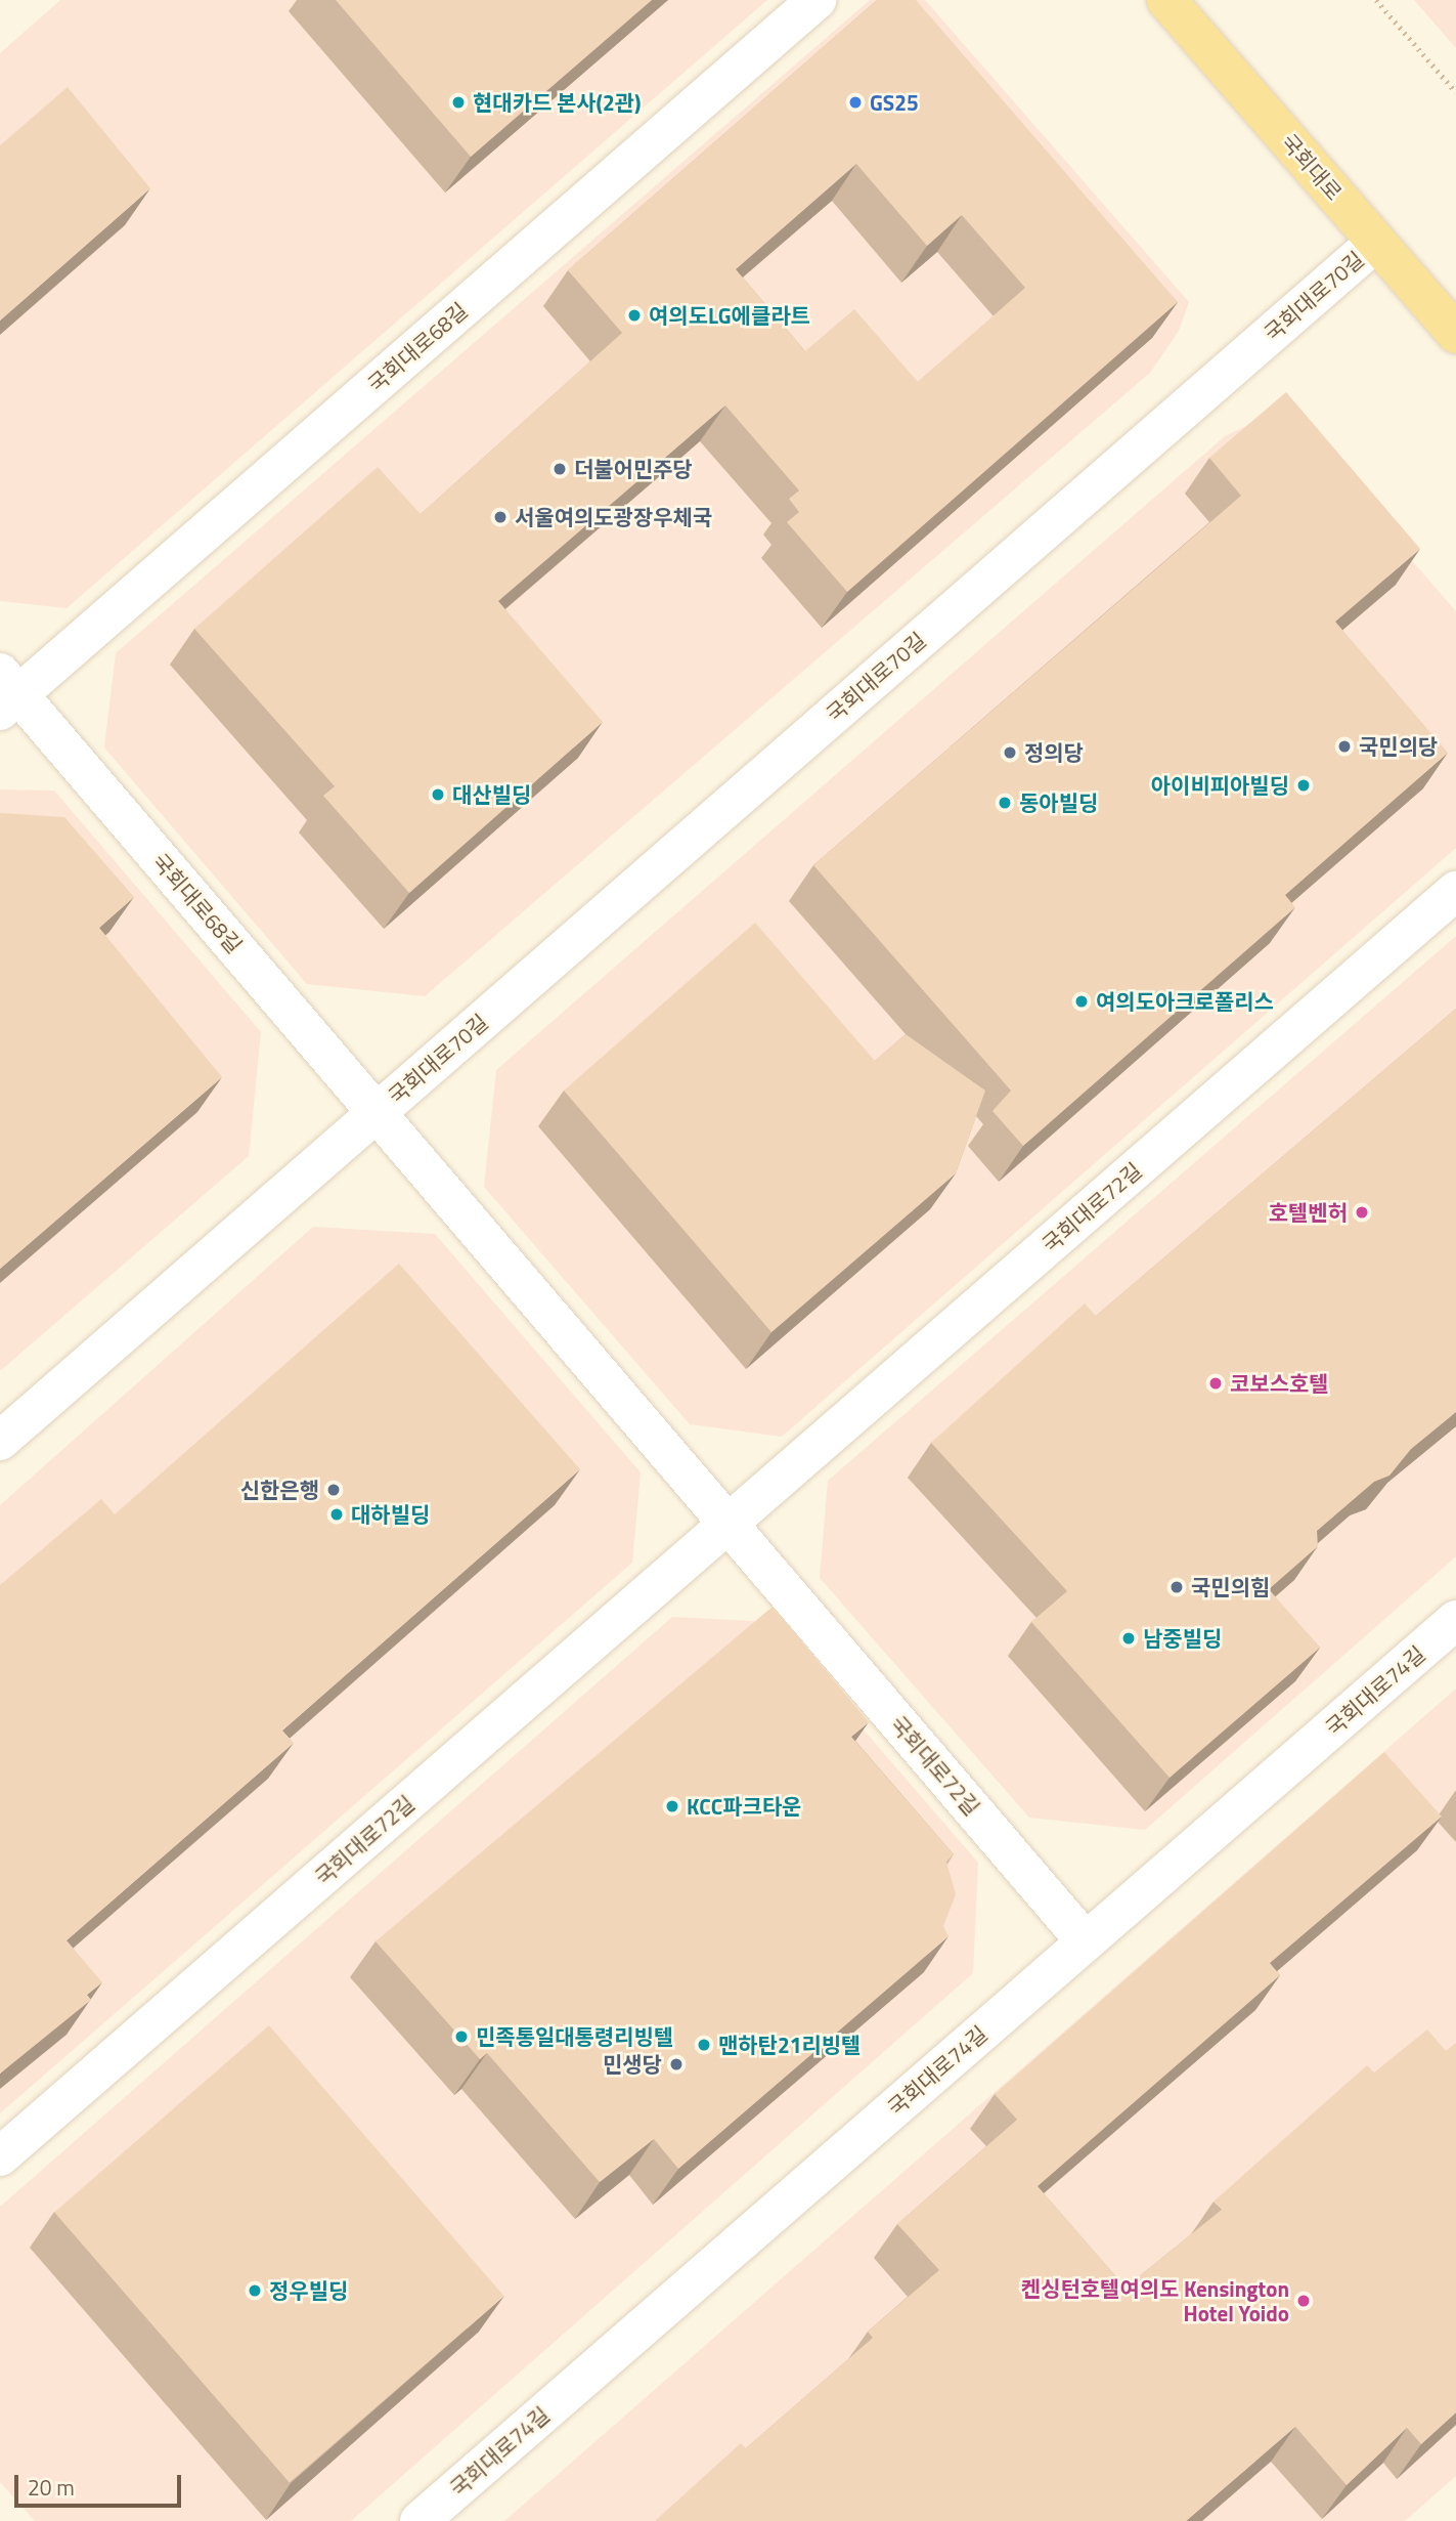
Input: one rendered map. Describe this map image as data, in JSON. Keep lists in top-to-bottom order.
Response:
{
  "streets": {
    "main road": ["국회대로"],
    "street": [
      "국회대로70길",
      "국회대로68길",
      "국회대로72길",
      "국회대로74길"
    ]
  },
  "crossings": [
    ["국회대로", "국회대로70길"],
    ["국회대로70길", "국회대로68길"],
    ["국회대로70길", "국회대로72길"],
    ["국회대로72길", "국회대로74길"]
  ],
  "places": [
    "현대카드 본사(2관)",
    "GS25",
    "여의도LG에클라트",
    "더불어민주당",
    "서울여의도광장우체국",
    "국민의당",
    "정의당",
    "아이비피아빌딩",
    "대산빌딩",
    "동아빌딩",
    "여의도아크로폴리스",
    "호텔벤허",
    "코보스호텔",
    "신한은행",
    "대하빌딩",
    "국민의힘",
    "남중빌딩",
    "KCC파크타운",
    "민족통일대통령리빙텔",
    "맨하탄21리빙텔",
    "민생당",
    "정우빌딩",
    "켄싱턴호텔여의도 Kensington Hotel Yoido"
  ],
  "scale_bar": "20 m"
}
